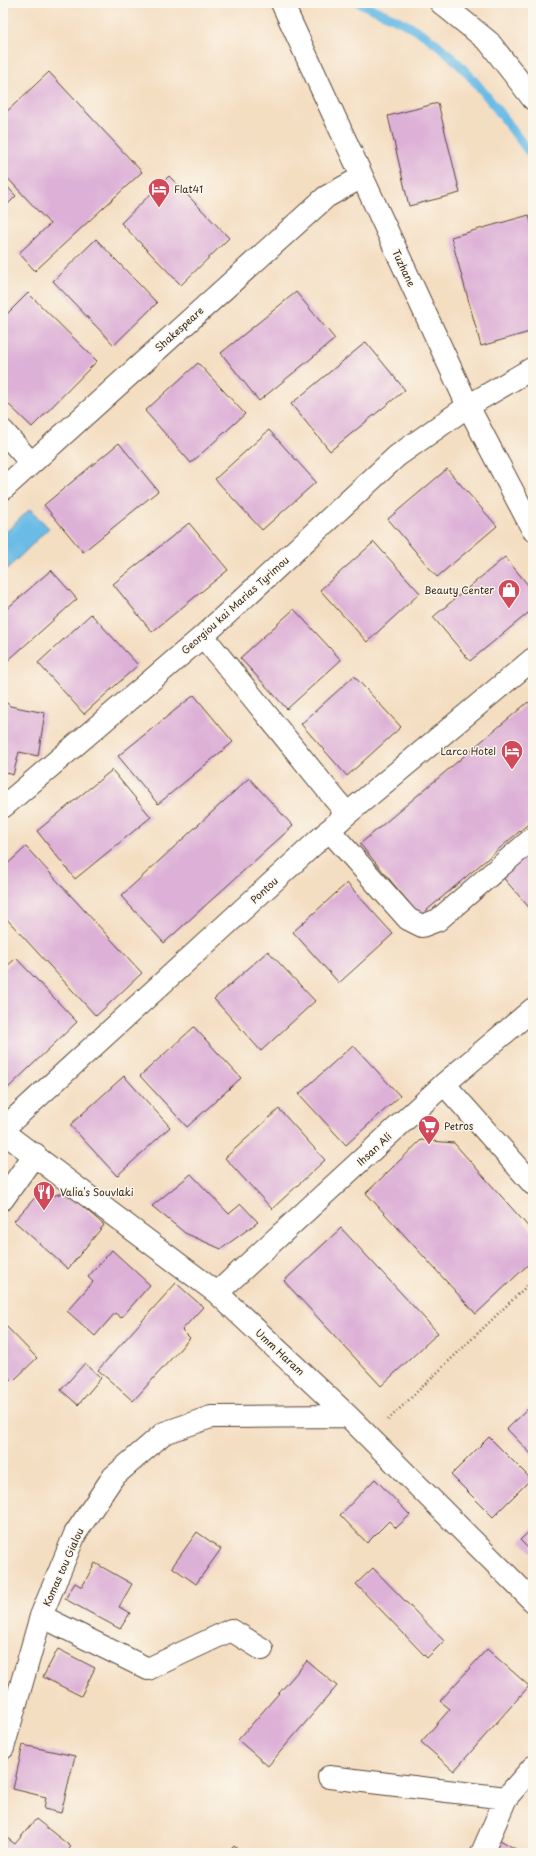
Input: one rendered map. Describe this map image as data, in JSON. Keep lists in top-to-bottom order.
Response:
{
  "streets": {
    "street": [
      "Tuzhane",
      "Shakespeare",
      "Georgiou kai Marias Tyrimou",
      "Pontou",
      "Ihsan Ali",
      "Umm Haram",
      "Komas tou Gialou"
    ]
  },
  "crossings": [
    ["Tuzhane", "Shakespeare"],
    ["Tuzhane", "Georgiou kai Marias Tyrimou"],
    ["Pontou", "Umm Haram"],
    ["Ihsan Ali", "Umm Haram"],
    ["Umm Haram", "Komas tou Gialou"]
  ],
  "places": {
    "hotel": ["Flat41", "Larco Hotel"],
    "shop": ["Beauty Center"],
    "supermarket": ["Petros"],
    "restaurant": ["Valia's Souvlaki"]
  }
}
